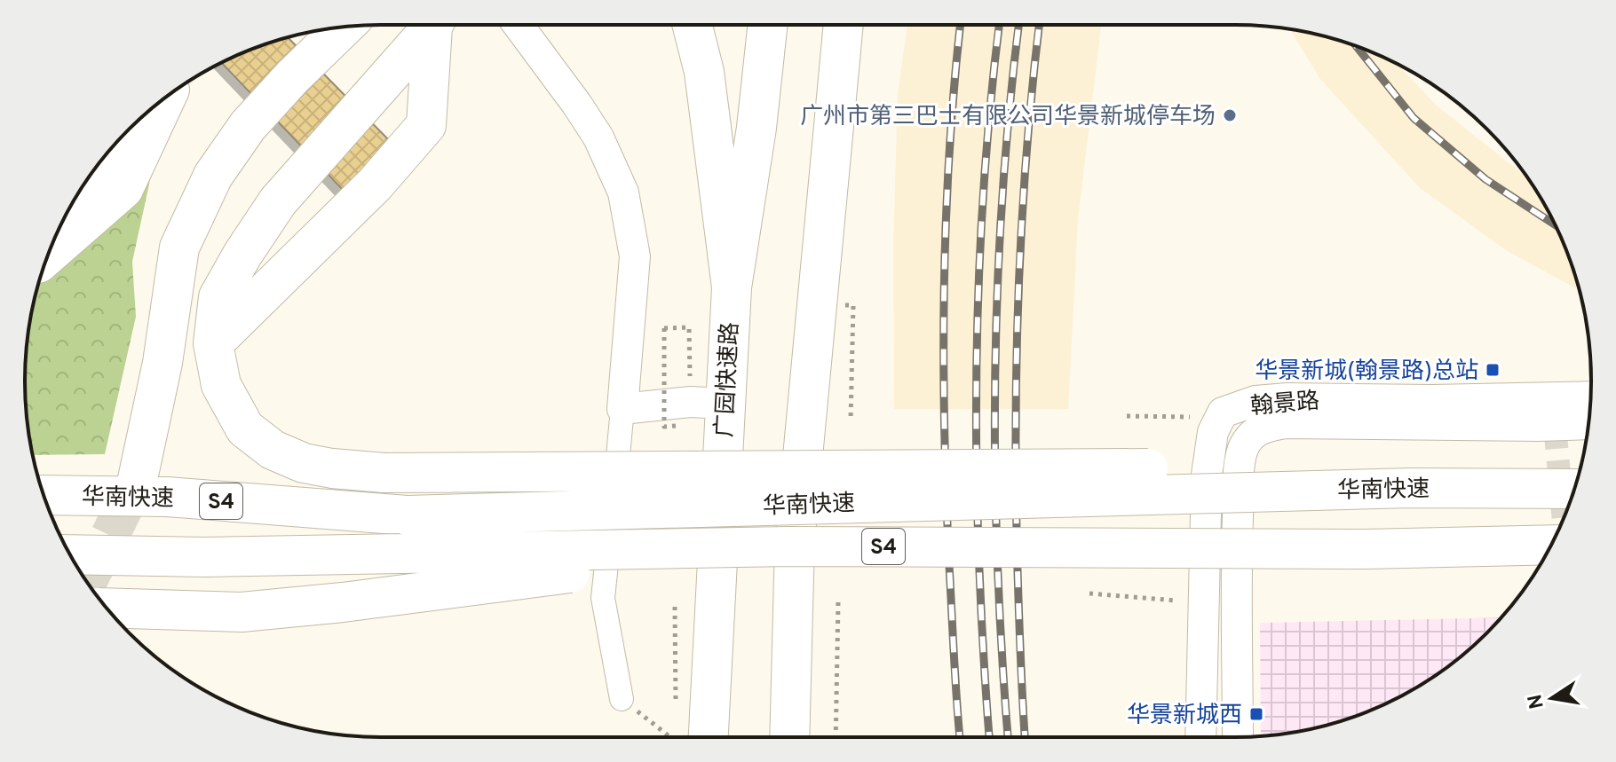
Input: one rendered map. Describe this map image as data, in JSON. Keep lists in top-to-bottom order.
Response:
{
  "streets": {
    "highway": ["广园快速路", "华南快速", "S4"],
    "street": ["翰景路"]
  },
  "places": {
    "other": ["广州市第三巴士有限公司华景新城停车场"],
    "transit": ["华景新城(翰景路)总站", "华景新城西"]
  },
  "north": "left"
}
